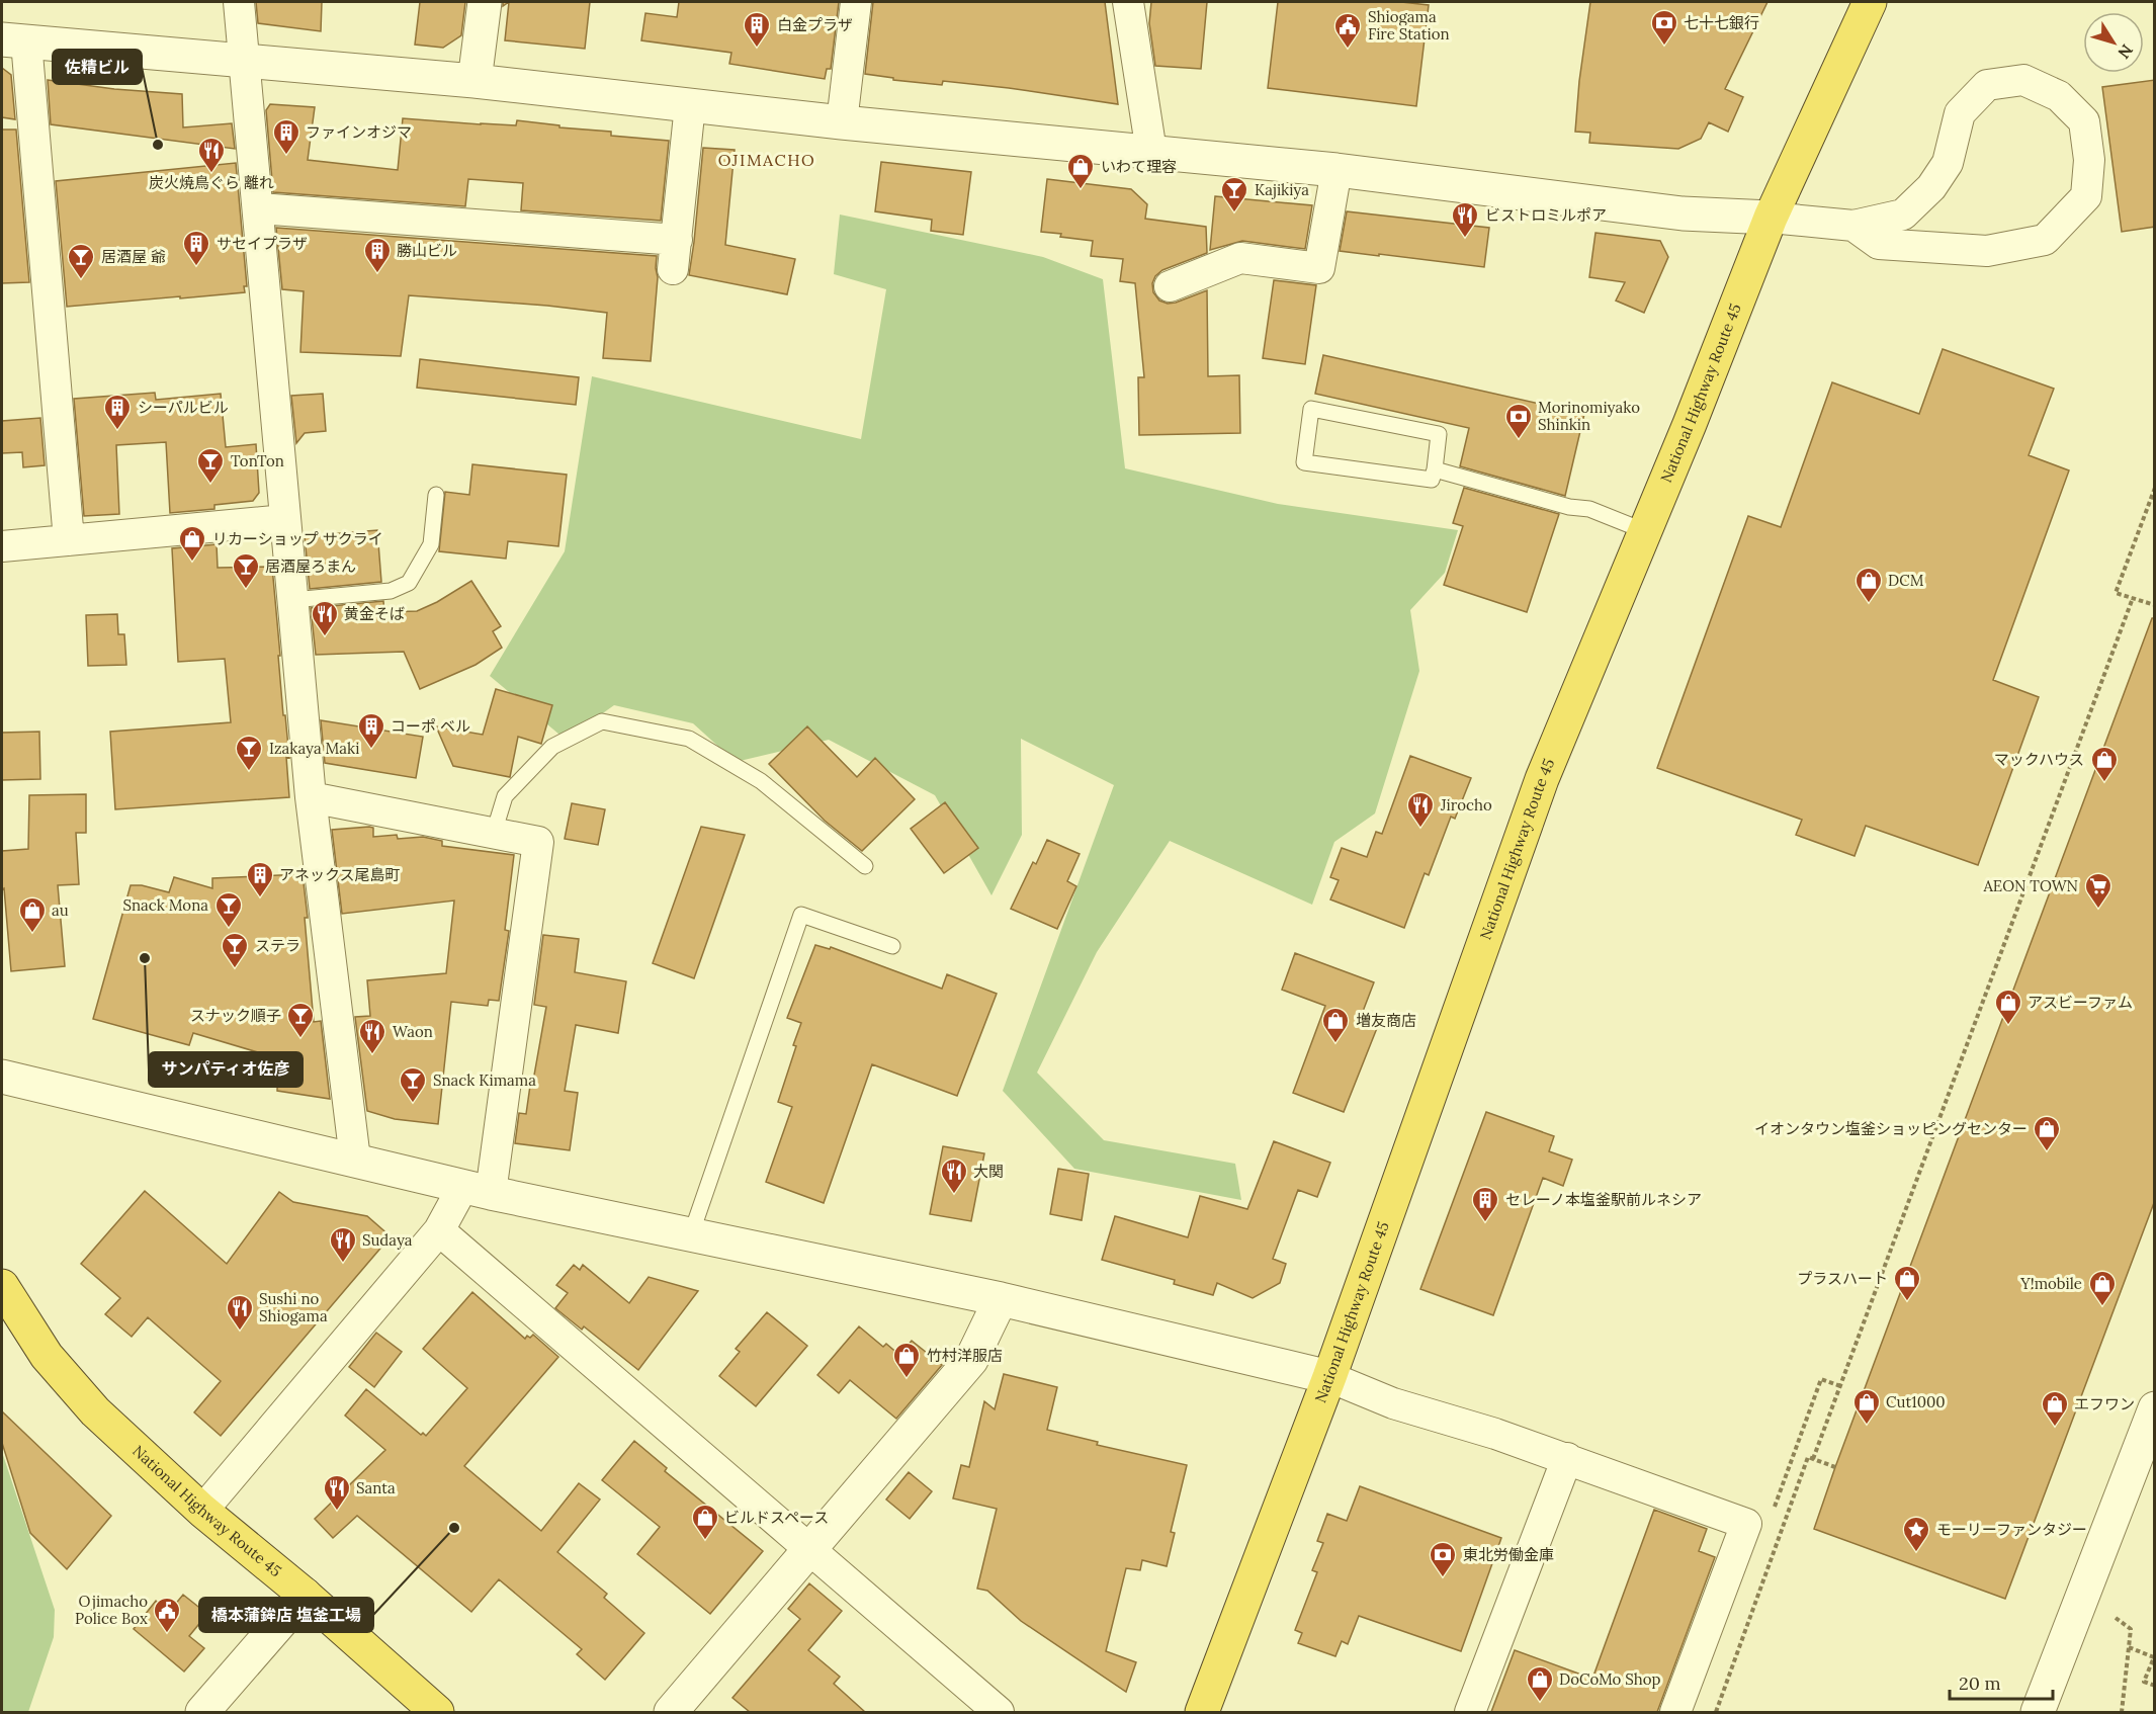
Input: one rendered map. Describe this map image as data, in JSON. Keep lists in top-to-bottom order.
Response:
{
  "streets": {
    "highway": ["National Highway Route 45"]
  },
  "districts": ["OJIMACHO"],
  "places": {
    "bank": ["七十七銀行", "Morinomiyako Shinkin", "東北労働金庫"],
    "building": [
      "白金プラザ",
      "ファインオジマ",
      "サセイプラザ",
      "勝山ビル",
      "シーパルビル",
      "コーポ ベル",
      "アネックス尾島町",
      "セレーノ本塩釜駅前ルネシア"
    ],
    "public building": ["Shiogama Fire Station", "Ojimacho Police Box"],
    "other": ["佐精ビル", "サンパティオ佐彦", "橋本蒲鉾店 塩釜工場"],
    "restaurant": [
      "炭火焼鳥ぐら 離れ",
      "ビストロミルポア",
      "黄金そば",
      "Jirocho",
      "Waon",
      "大関",
      "Sudaya",
      "Sushi no Shiogama",
      "Santa"
    ],
    "shop": [
      "いわて理容",
      "リカーショップ サクライ",
      "DCM",
      "マックハウス",
      "au",
      "アスビーファム",
      "増友商店",
      "イオンタウン塩釜ショッピングセンター",
      "プラスハート",
      "Y!mobile",
      "竹村洋服店",
      "Cut1000",
      "エフワン",
      "ビルドスペース",
      "DoCoMo Shop"
    ],
    "bar": [
      "Kajikiya",
      "居酒屋 爺",
      "TonTon",
      "居酒屋ろまん",
      "Izakaya Maki",
      "Snack Mona",
      "ステラ",
      "スナック順子",
      "Snack Kimama"
    ],
    "supermarket": ["AEON TOWN"],
    "place": ["モーリーファンタジー"]
  },
  "scale_bar": "20 m",
  "north": "bottom right"
}
